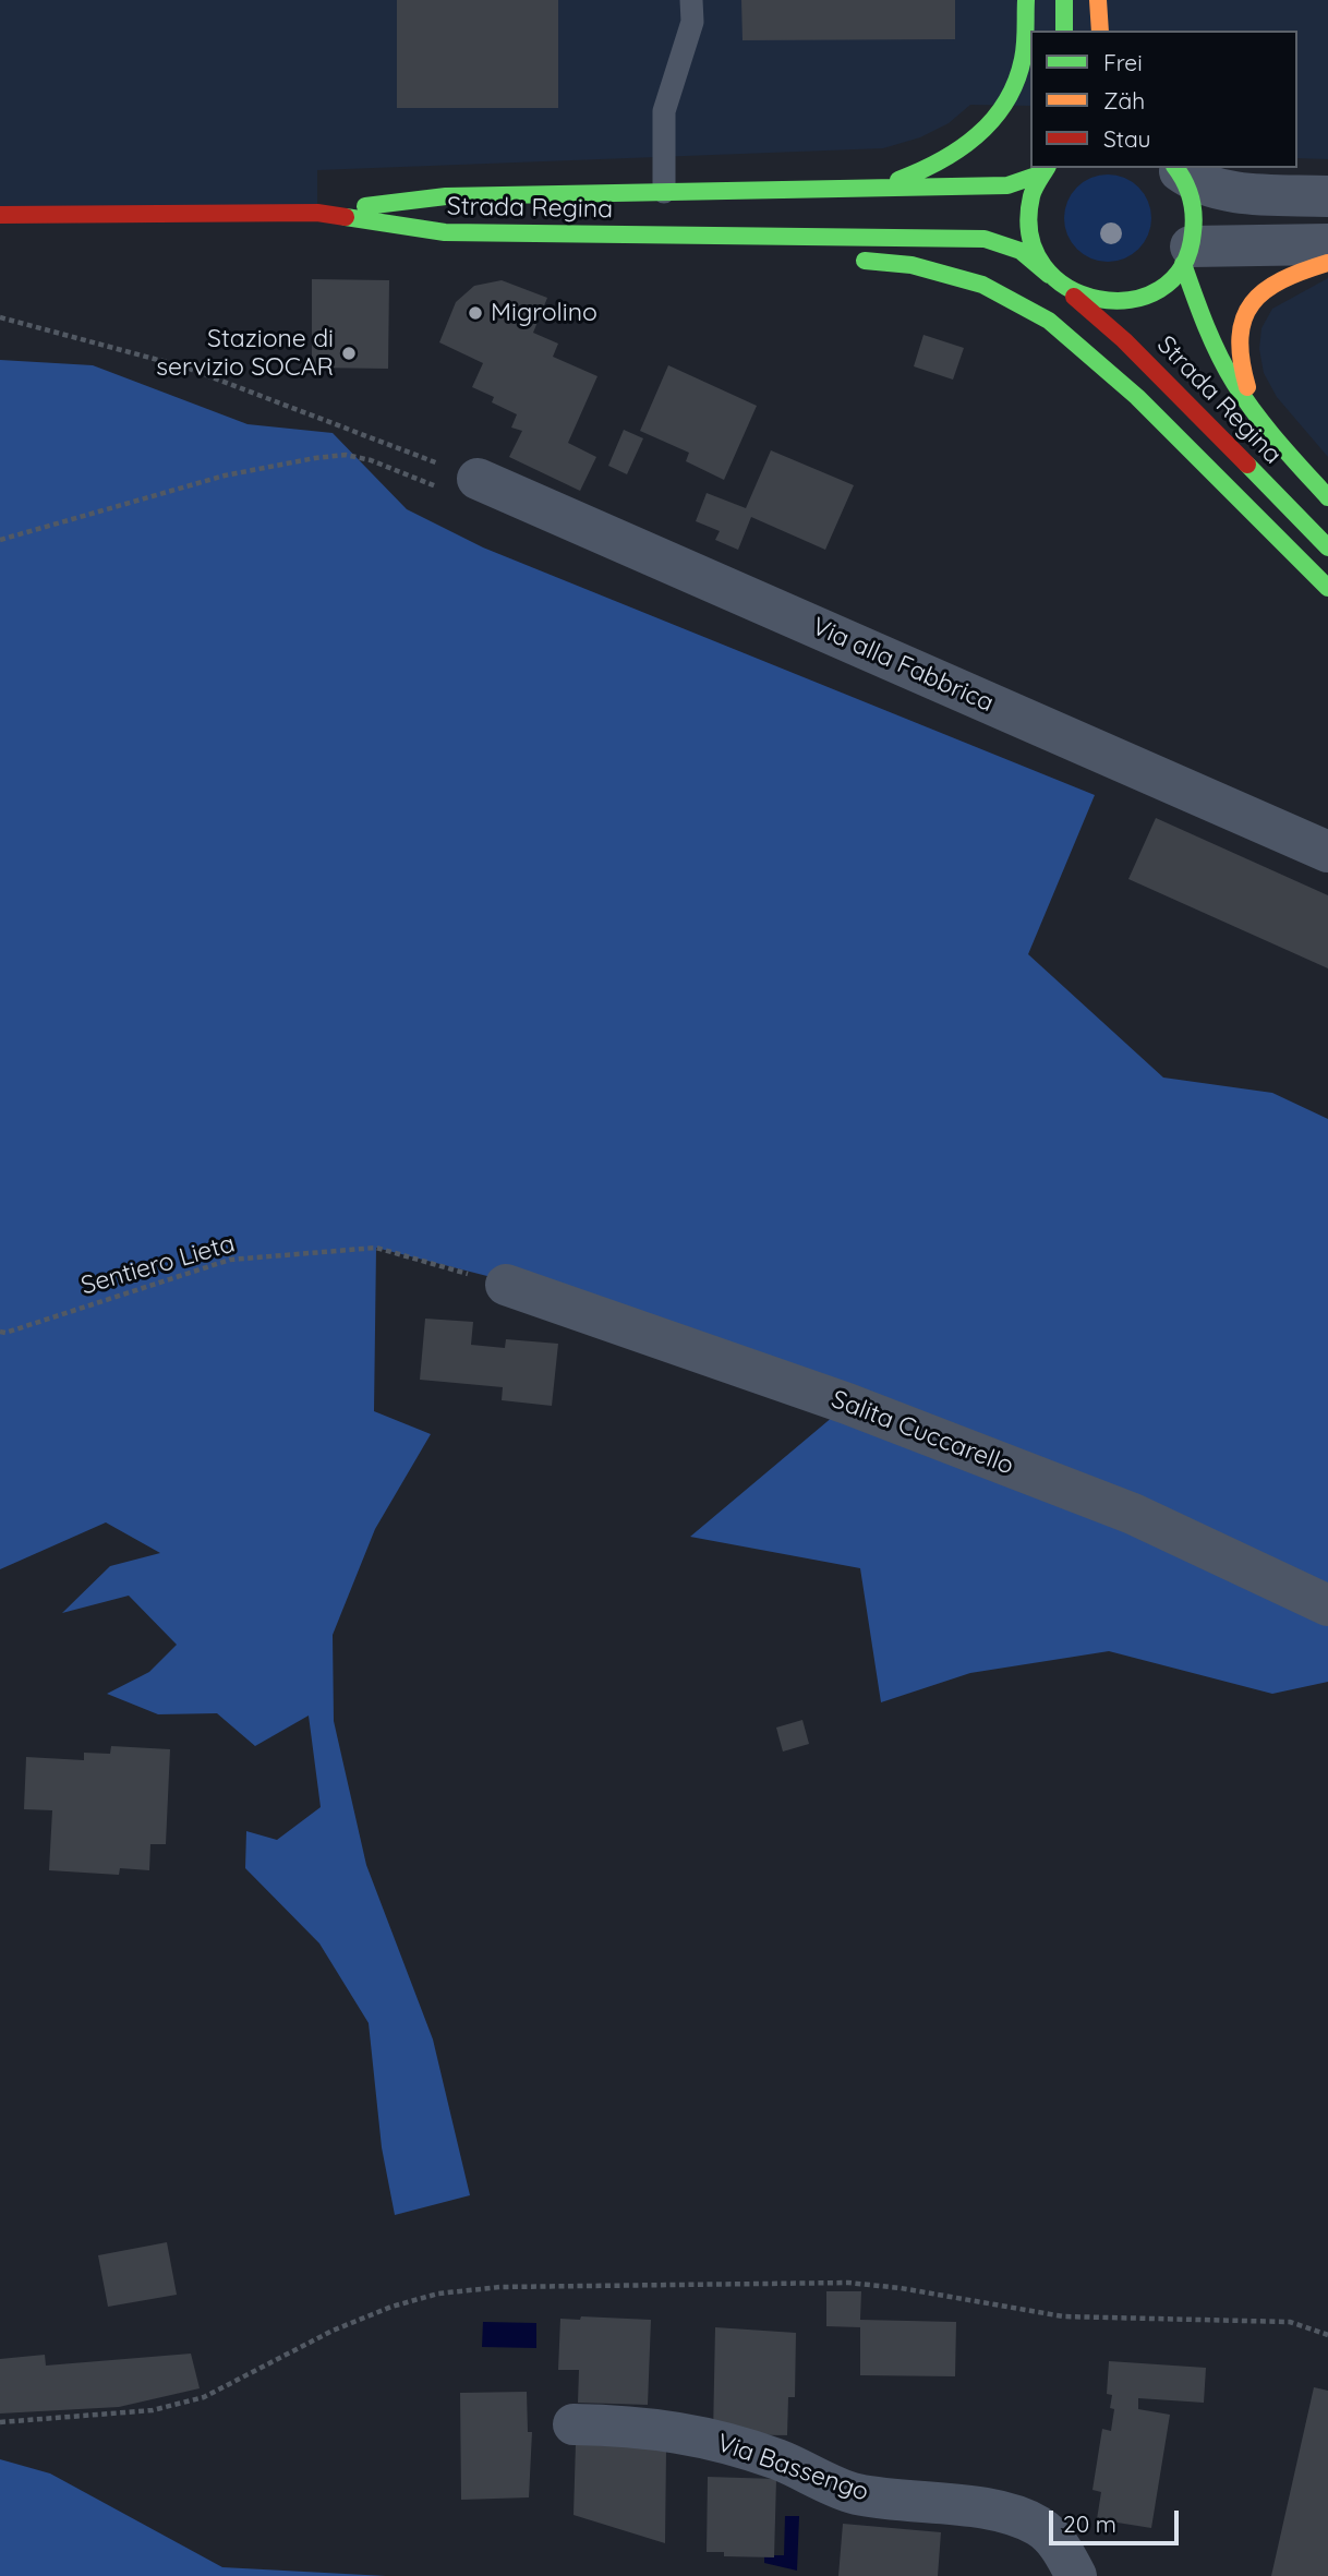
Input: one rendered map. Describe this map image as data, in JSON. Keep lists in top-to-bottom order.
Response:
{
  "streets": {
    "main road": ["Strada Regina"],
    "street": ["Via alla Fabbrica", "Salita Cuccarello", "Via Bassengo"],
    "path": ["Sentiero Lieta"]
  },
  "crossings": [
    ["Sentiero Lieta", "Salita Cuccarello"]
  ],
  "places": ["Migrolino", "Stazione di servizio SOCAR"],
  "legend": ["Frei", "Zäh", "Stau"],
  "scale_bar": "20 m"
}
